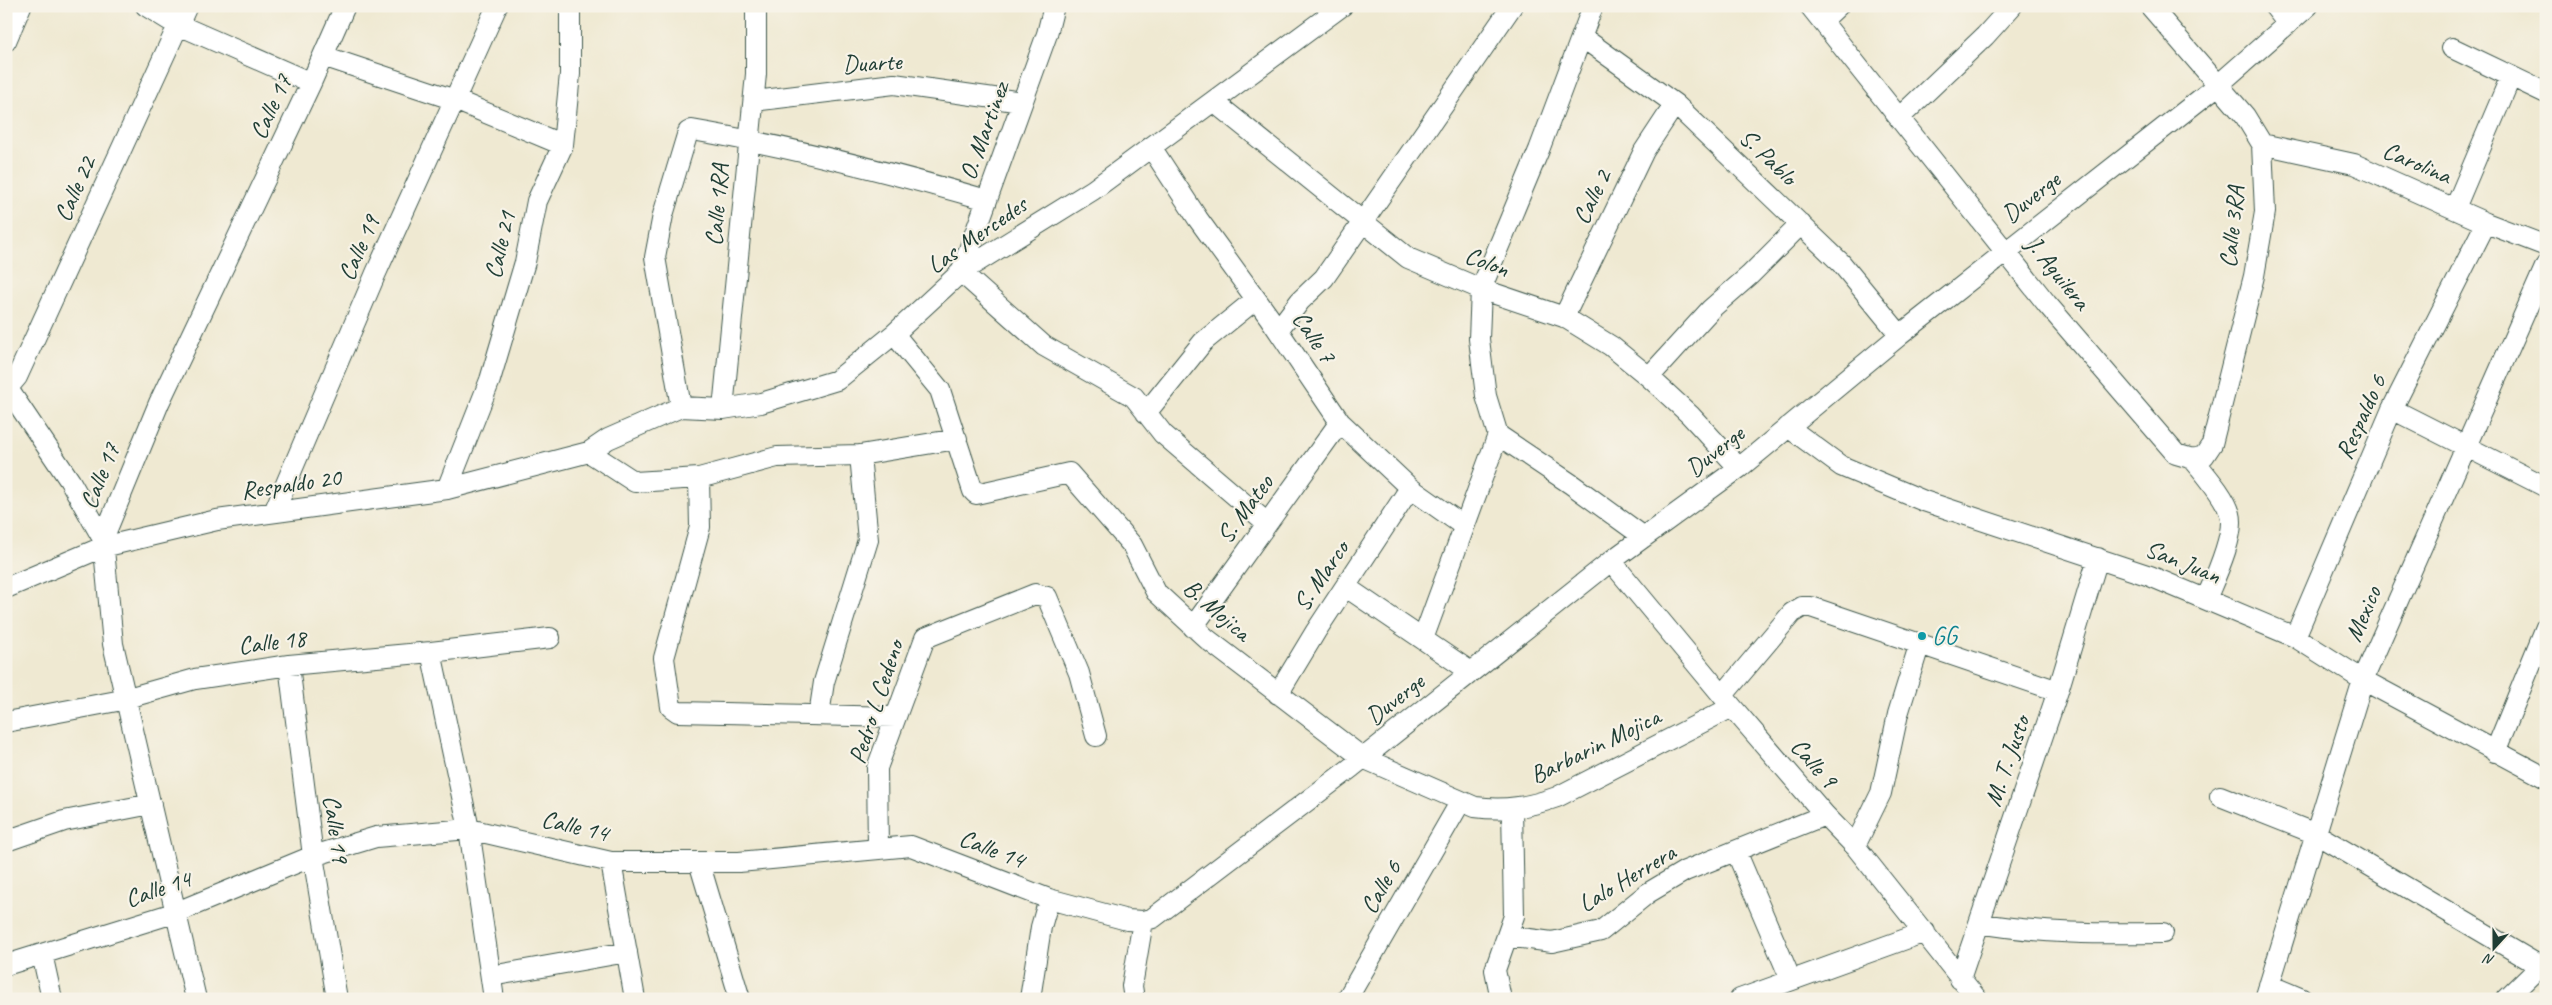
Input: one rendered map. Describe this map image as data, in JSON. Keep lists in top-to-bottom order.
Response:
{
  "streets": {
    "street": [
      "Duarte",
      "Calle 17",
      "O. Martinez",
      "S. Pablo",
      "Carolina",
      "Calle 22",
      "Calle 2",
      "Duverge",
      "Calle 1RA",
      "Calle 3RA",
      "Las Mercedes",
      "Calle 21",
      "Calle 19",
      "Colon",
      "J. Aguilera",
      "Calle 7",
      "Respaldo 6",
      "Respaldo 20",
      "S. Mateo",
      "San Juan",
      "S. Marco",
      "B. Mojica",
      "Mexico",
      "Calle 18",
      "Pedro L Cedeno",
      "Barbarin Mojica",
      "M. T. Justo",
      "Calle 9",
      "Calle 14",
      "Lalo Herrera",
      "Calle 6"
    ]
  },
  "crossings": [
    ["Duarte", "O. Martinez"],
    ["Duarte", "Calle 1RA"],
    ["Calle 17", "Respaldo 20"],
    ["Calle 17", "Calle 18"],
    ["Calle 17", "Calle 14"],
    ["O. Martinez", "Las Mercedes"],
    ["S. Pablo", "Calle 2"],
    ["S. Pablo", "Duverge"],
    ["Carolina", "Calle 3RA"],
    ["Carolina", "Respaldo 6"],
    ["Calle 2", "Colon"],
    ["Duverge", "Calle 3RA"],
    ["Duverge", "Colon"],
    ["Duverge", "J. Aguilera"],
    ["Duverge", "San Juan"],
    ["Duverge", "B. Mojica"],
    ["Duverge", "Barbarin Mojica"],
    ["Duverge", "Calle 9"],
    ["Duverge", "Calle 14"],
    ["Calle 1RA", "Las Mercedes"],
    ["Calle 3RA", "J. Aguilera"],
    ["Las Mercedes", "Colon"],
    ["Las Mercedes", "Calle 7"],
    ["Las Mercedes", "Respaldo 20"],
    ["Calle 21", "Respaldo 20"],
    ["Calle 19", "Respaldo 20"],
    ["Calle 19", "Calle 18"],
    ["Calle 19", "Calle 14"],
    ["Calle 7", "S. Mateo"],
    ["Calle 7", "S. Marco"],
    ["Respaldo 6", "San Juan"],
    ["S. Mateo", "B. Mojica"],
    ["San Juan", "Mexico"],
    ["San Juan", "M. T. Justo"],
    ["S. Marco", "B. Mojica"],
    ["B. Mojica", "Barbarin Mojica"],
    ["Pedro L Cedeno", "Calle 14"],
    ["Barbarin Mojica", "Calle 9"],
    ["Barbarin Mojica", "Calle 6"],
    ["M. T. Justo", "Calle 9"],
    ["Calle 9", "Lalo Herrera"]
  ],
  "places": ["GG"],
  "north": "bottom"
}
